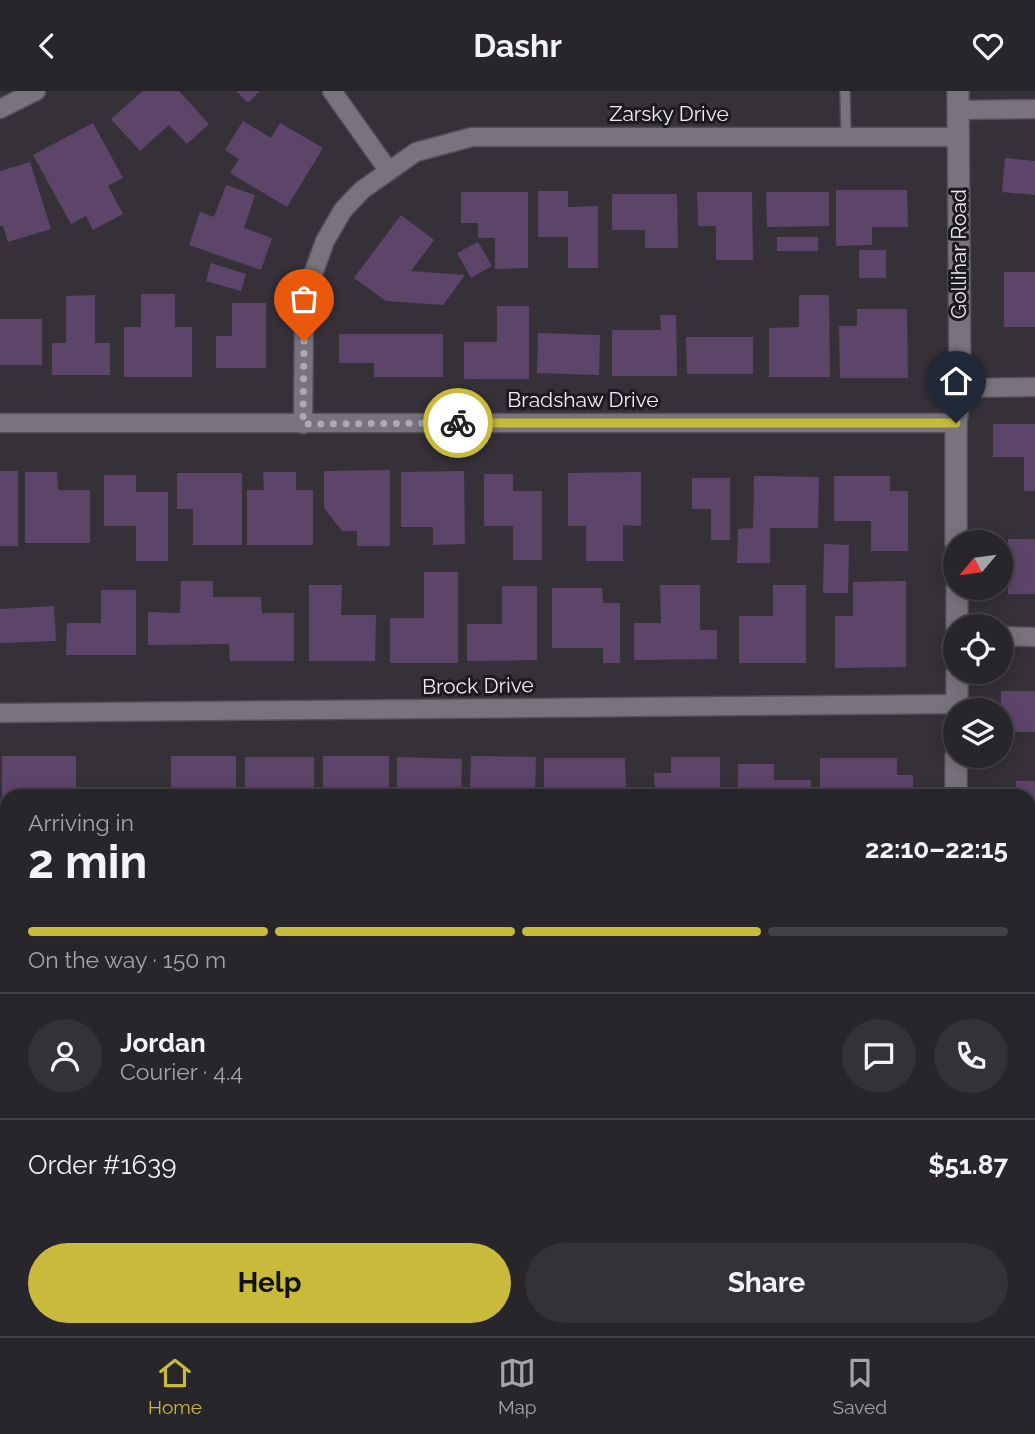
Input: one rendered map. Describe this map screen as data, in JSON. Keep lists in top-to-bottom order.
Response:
{
  "streets": {
    "street": [
      "Zarsky Drive",
      "Gollihar Road",
      "Bradshaw Drive",
      "Brock Drive"
    ]
  },
  "crossings": [
    ["Zarsky Drive", "Gollihar Road"],
    ["Zarsky Drive", "Bradshaw Drive"],
    ["Gollihar Road", "Bradshaw Drive"]
  ],
  "north": "bottom left",
  "page": {
    "header": "Dashr",
    "heading": ["2 min", "Arriving in", "22:10–22:15"],
    "panel": [
      "Jordan",
      "Courier · 4.4",
      "Order #1639",
      "$51.87"
    ],
    "bar": "On the way · 150 m",
    "buttons": ["Help", "Share"],
    "tabs": ["Home", "Map", "Saved"]
  }
}
